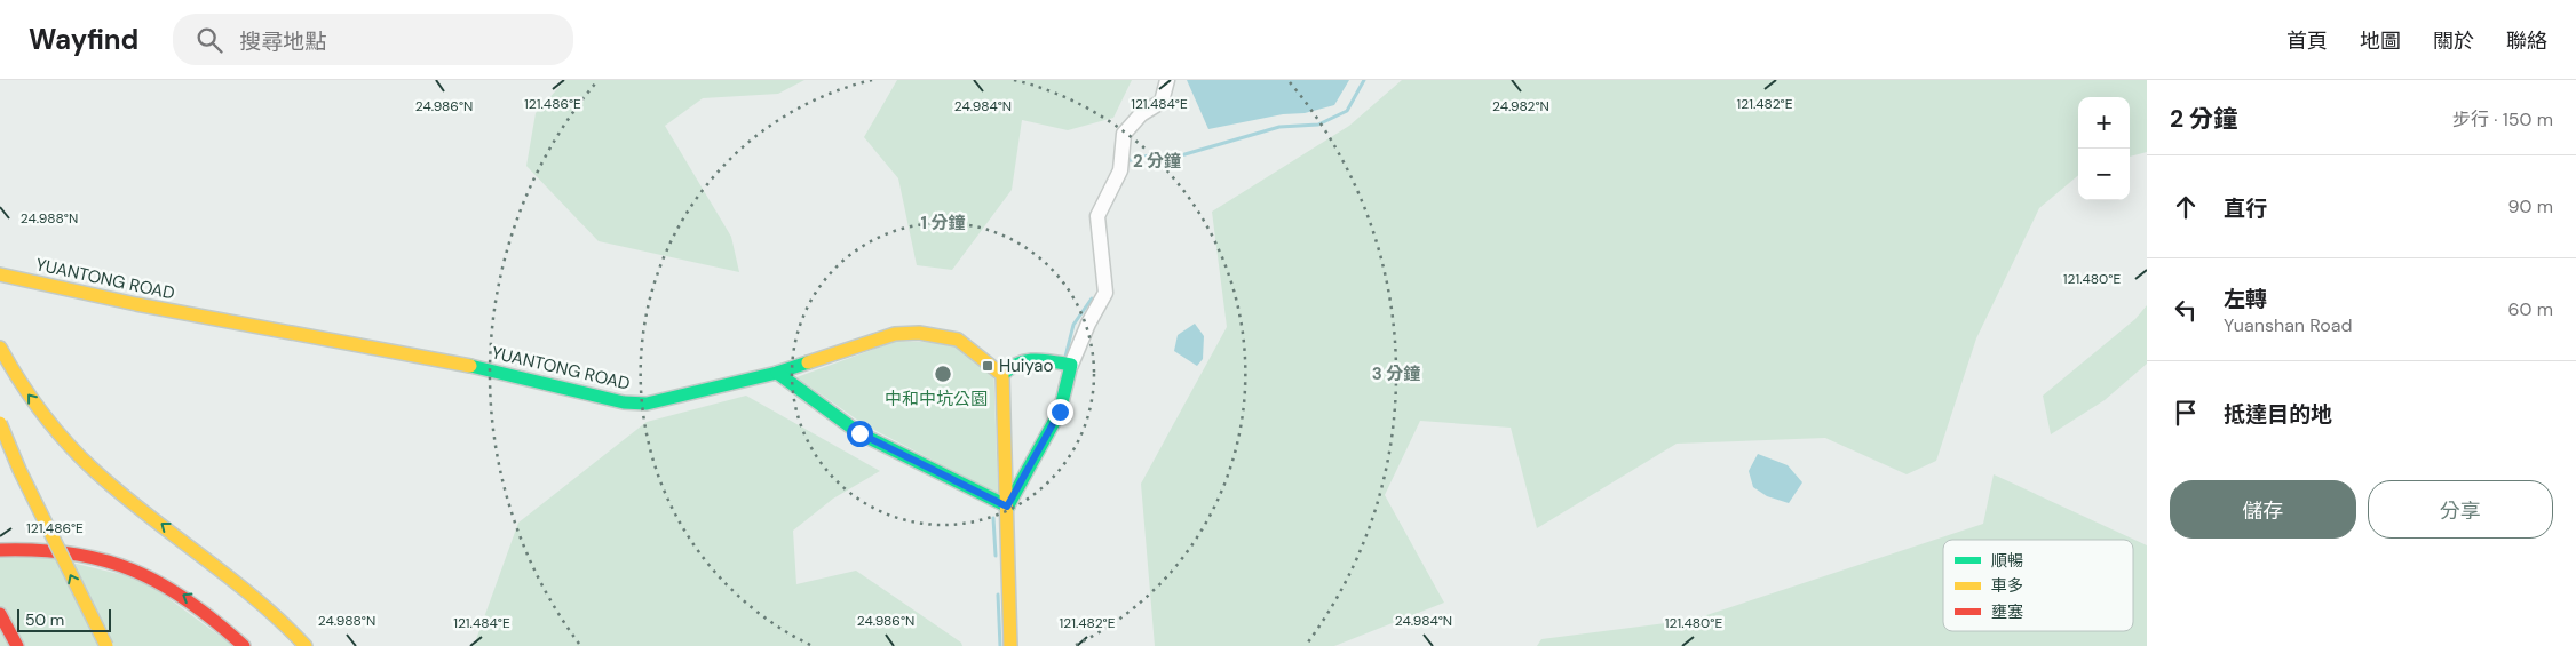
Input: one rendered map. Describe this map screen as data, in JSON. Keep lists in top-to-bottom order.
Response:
{
  "streets": {
    "main road": ["YUANTONG ROAD"]
  },
  "parks": ["中和中坑公園"],
  "places": {
    "transit": ["Huiyao"]
  },
  "legend": ["順暢", "車多", "壅塞"],
  "scale_bar": "50 m",
  "page": {
    "header": "Wayfind",
    "search": "搜尋地點",
    "nav": [
      "首頁",
      "地圖",
      "關於",
      "聯絡"
    ],
    "heading": ["2 分鐘", "步行 · 150 m"],
    "map_buttons": ["+", "−"],
    "list": [
      ["直行", "90 m"],
      ["左轉", "Yuanshan Road", "60 m"],
      "抵達目的地"
    ],
    "buttons": ["儲存", "分享"],
    "scale": "50 m"
  },
  "coordinates": [
    "121.486°E",
    "121.484°E",
    "121.482°E",
    "24.986°N",
    "24.984°N",
    "24.982°N",
    "24.988°N",
    "121.480°E"
  ],
  "rings": ["2 分鐘", "1 分鐘", "3 分鐘"]
}
